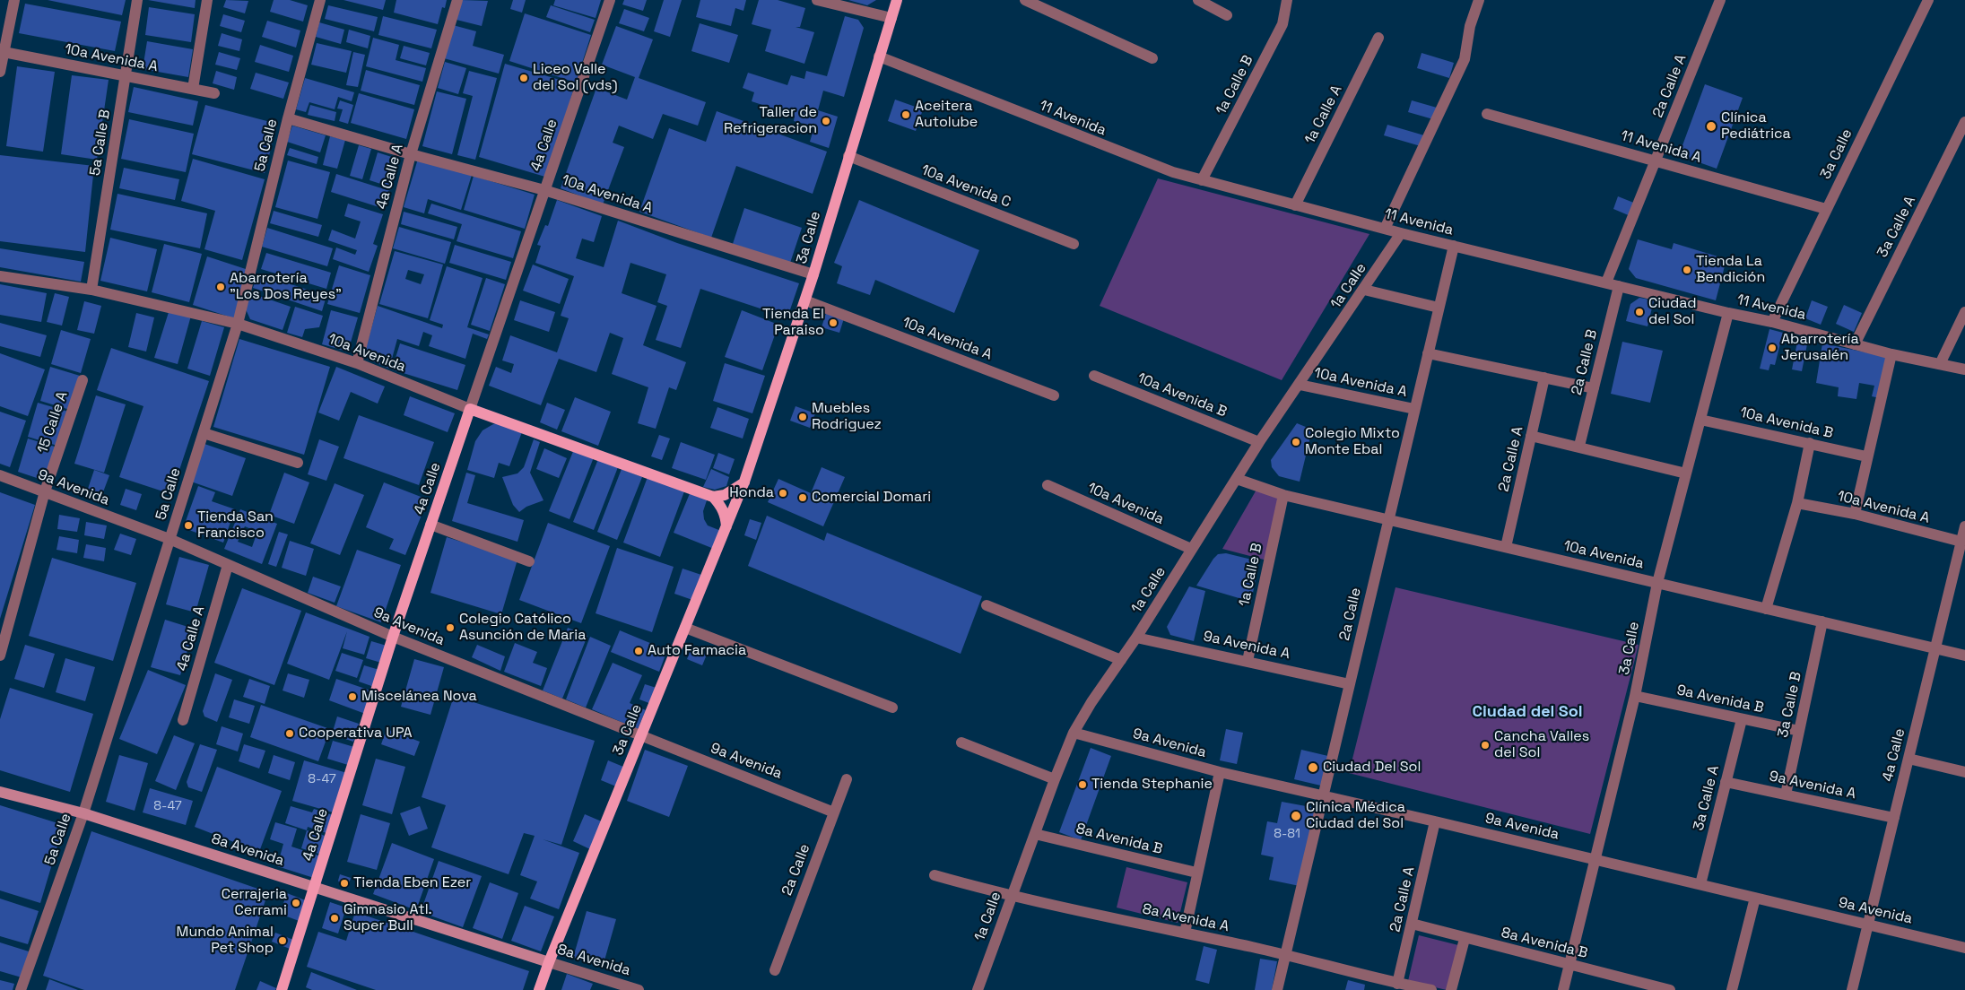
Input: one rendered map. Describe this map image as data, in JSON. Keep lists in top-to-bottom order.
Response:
{
  "streets": {
    "main road": ["4a Calle", "3a Calle", "10a Avenida"],
    "street": [
      "10a Avenida A",
      "1a Calle B",
      "2a Calle A",
      "1a Calle A",
      "11 Avenida",
      "5a Calle B",
      "5a Calle",
      "11 Avenida A",
      "4a Calle A",
      "10a Avenida C",
      "3a Calle A",
      "1a Calle",
      "2a Calle B",
      "10a Avenida B",
      "15 Calle A",
      "9a Avenida",
      "2a Calle",
      "9a Avenida A",
      "9a Avenida B",
      "3a Calle B",
      "8a Avenida B",
      "8a Avenida",
      "8a Avenida A"
    ]
  },
  "crossings": [
    ["10a Avenida A", "5a Calle B"],
    ["10a Avenida A", "5a Calle"],
    ["10a Avenida A", "4a Calle"],
    ["10a Avenida A", "3a Calle"],
    ["10a Avenida A", "4a Calle A"],
    ["10a Avenida A", "1a Calle"],
    ["10a Avenida A", "2a Calle"],
    ["1a Calle B", "11 Avenida"],
    ["1a Calle B", "10a Avenida"],
    ["1a Calle B", "9a Avenida A"],
    ["2a Calle A", "11 Avenida"],
    ["2a Calle A", "11 Avenida A"],
    ["2a Calle A", "10a Avenida"],
    ["2a Calle A", "9a Avenida"],
    ["2a Calle A", "8a Avenida B"],
    ["2a Calle A", "8a Avenida A"],
    ["1a Calle A", "11 Avenida"],
    ["11 Avenida", "3a Calle"],
    ["11 Avenida", "3a Calle A"],
    ["11 Avenida", "1a Calle"],
    ["11 Avenida", "2a Calle B"],
    ["11 Avenida", "2a Calle"],
    ["5a Calle B", "10a Avenida"],
    ["5a Calle", "10a Avenida"],
    ["5a Calle", "9a Avenida"],
    ["5a Calle", "8a Avenida"],
    ["4a Calle", "10a Avenida"],
    ["4a Calle", "9a Avenida"],
    ["4a Calle", "9a Avenida A"],
    ["4a Calle", "8a Avenida"],
    ["11 Avenida A", "3a Calle"],
    ["3a Calle", "10a Avenida C"],
    ["3a Calle", "10a Avenida"],
    ["3a Calle", "10a Avenida B"],
    ["3a Calle", "9a Avenida"],
    ["3a Calle", "9a Avenida B"],
    ["3a Calle", "8a Avenida B"],
    ["3a Calle", "8a Avenida"],
    ["4a Calle A", "10a Avenida"],
    ["4a Calle A", "9a Avenida"],
    ["3a Calle A", "9a Avenida"],
    ["3a Calle A", "9a Avenida A"],
    ["3a Calle A", "9a Avenida B"],
    ["1a Calle", "10a Avenida"],
    ["1a Calle", "10a Avenida B"],
    ["1a Calle", "9a Avenida"],
    ["1a Calle", "9a Avenida A"],
    ["1a Calle", "8a Avenida B"],
    ["1a Calle", "8a Avenida A"],
    ["10a Avenida", "2a Calle"],
    ["10a Avenida", "3a Calle B"],
    ["15 Calle A", "9a Avenida"],
    ["9a Avenida", "2a Calle"],
    ["2a Calle", "9a Avenida A"],
    ["2a Calle", "8a Avenida A"],
    ["9a Avenida A", "3a Calle B"],
    ["9a Avenida B", "3a Calle B"]
  ],
  "districts": ["Ciudad del Sol"],
  "places": [
    "Liceo Valle del Sol (vds)",
    "Aceitera Autolube",
    "Taller de Refrigeracion",
    "Clínica Pediátrica",
    "Tienda La Bendición",
    "Abarrotería \"Los Dos Reyes\"",
    "Ciudad del Sol",
    "Tienda El Paraiso",
    "Abarrotería Jerusalén",
    "Muebles Rodriguez",
    "Colegio Mixto Monte Ebal",
    "Honda",
    "Comercial Domari",
    "Tienda San Francisco",
    "Colegio Católico Asunción de Maria",
    "Auto Farmacia",
    "Miscelánea Nova",
    "Cooperativa UPA",
    "Cancha Valles del Sol",
    "Ciudad Del Sol",
    "Tienda Stephanie",
    "Clínica Médica Ciudad del Sol",
    "Tienda Eben Ezer",
    "Cerrajeria Cerrami",
    "Gimnasio Atl. Super Bull",
    "Mundo Animal Pet Shop"
  ],
  "house_numbers": ["8-47", "8-47", "8-81"]
}
